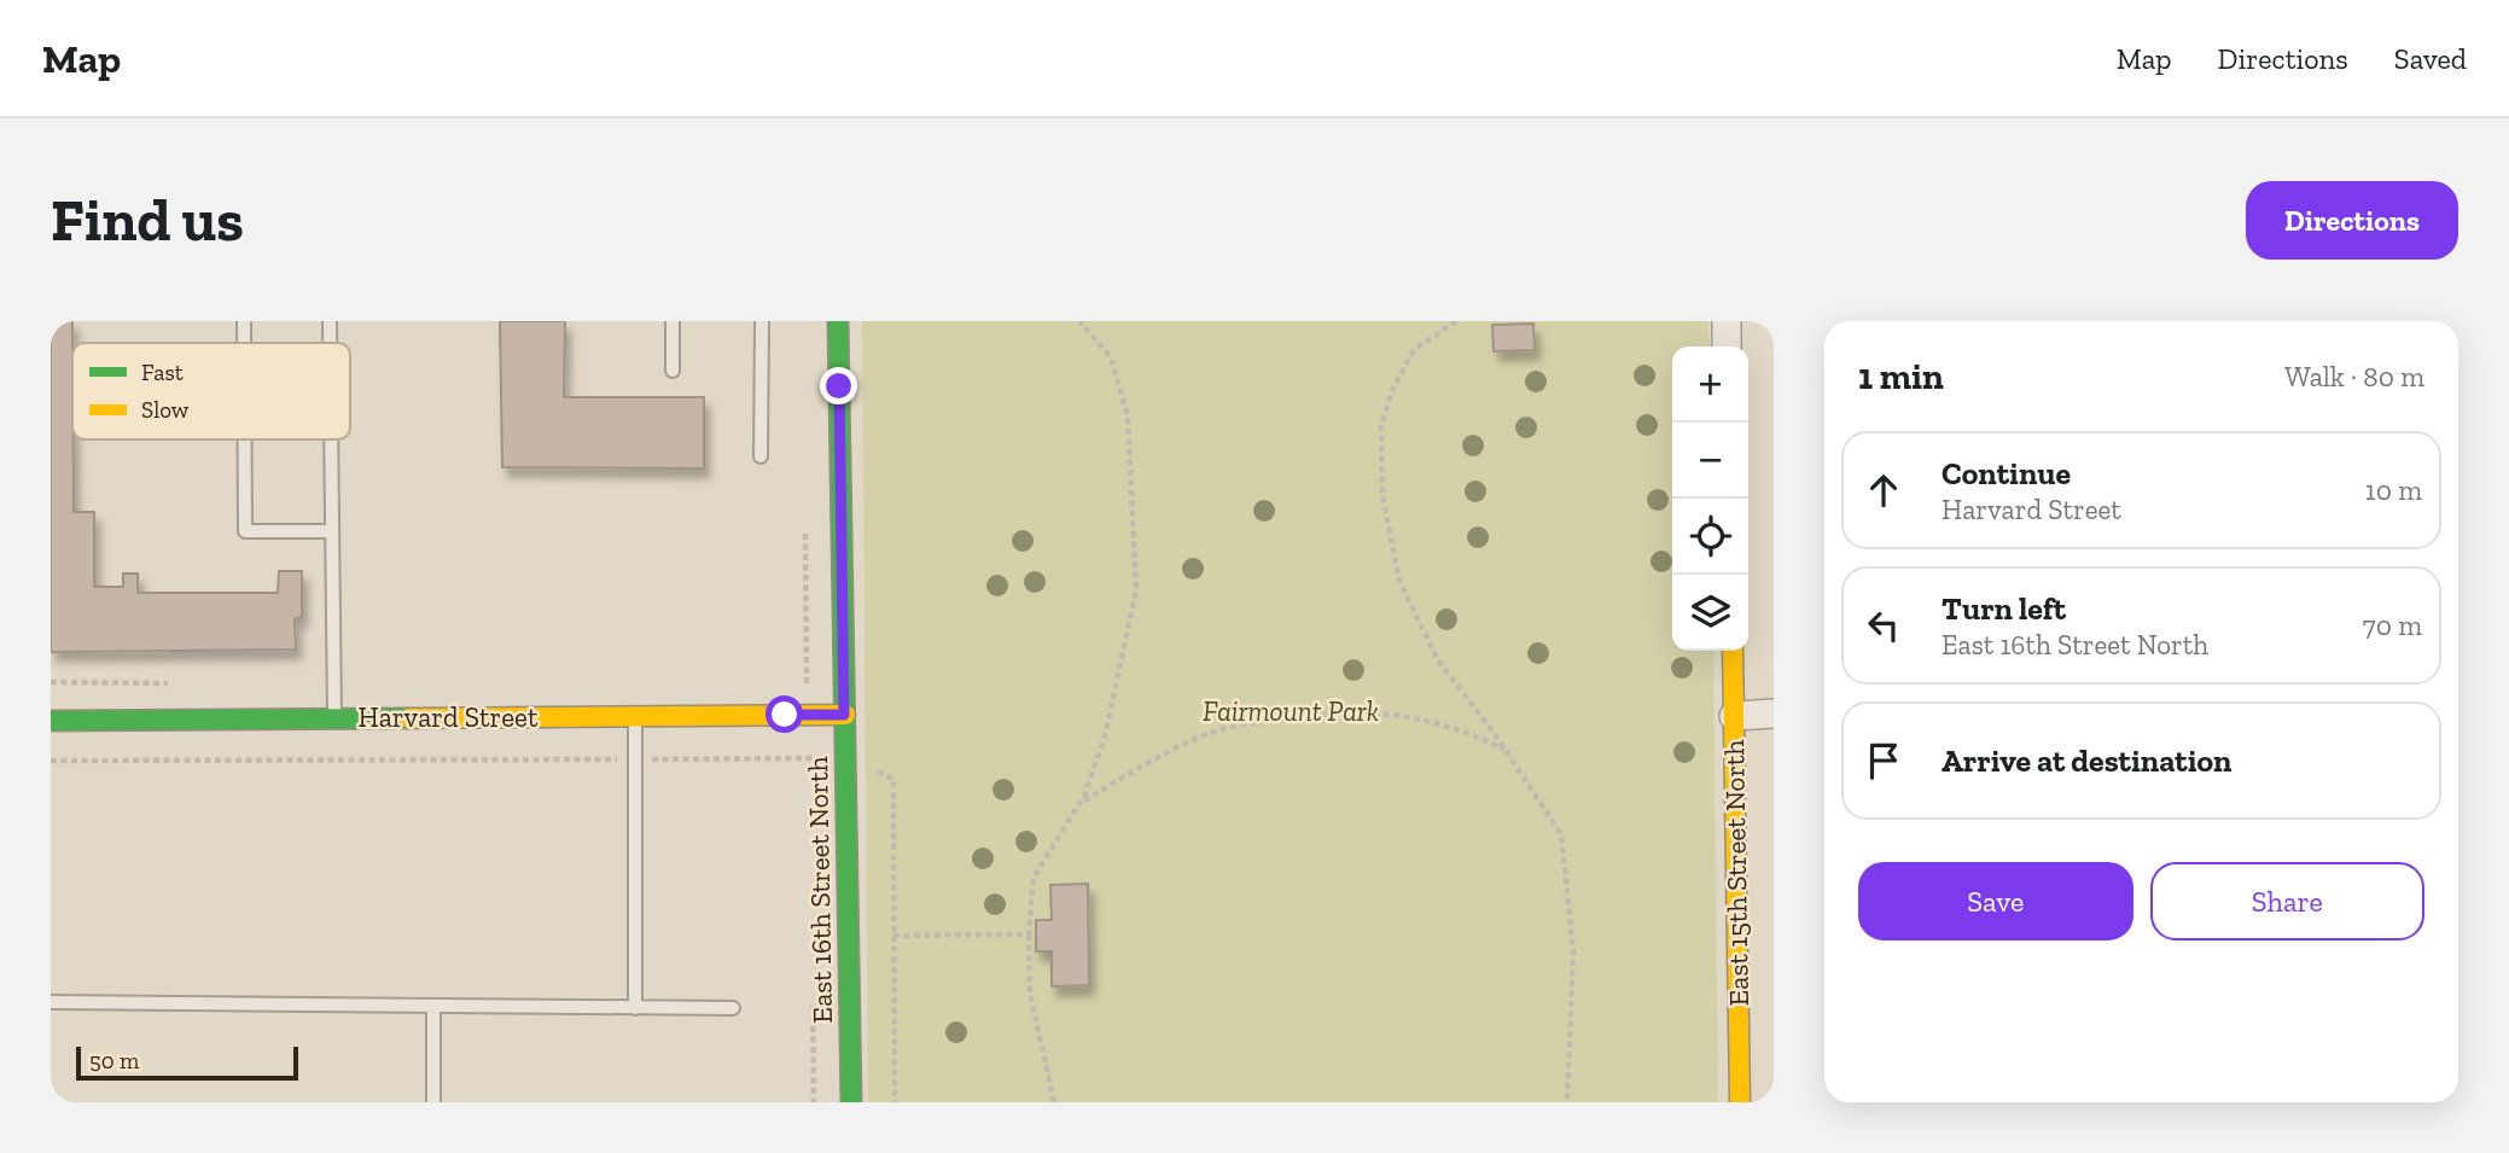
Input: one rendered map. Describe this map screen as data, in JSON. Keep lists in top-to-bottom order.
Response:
{
  "streets": {
    "street": ["Harvard Street", "East 15th Street North", "East 16th Street North"]
  },
  "crossings": [
    ["Harvard Street", "East 16th Street North"]
  ],
  "parks": ["Fairmount Park"],
  "legend": ["Fast", "Slow"],
  "scale_bar": "50 m",
  "page": {
    "header": "Map",
    "nav": ["Map", "Directions", "Saved"],
    "buttons": [
      "Directions",
      ["Save", "Share"]
    ],
    "title": "Find us",
    "heading": ["1 min", "Walk · 80 m"],
    "map_buttons": ["+", "−"],
    "list": [
      ["Continue", "Harvard Street", "10 m"],
      ["Turn left", "East 16th Street North", "70 m"],
      "Arrive at destination"
    ],
    "scale": "50 m"
  }
}
